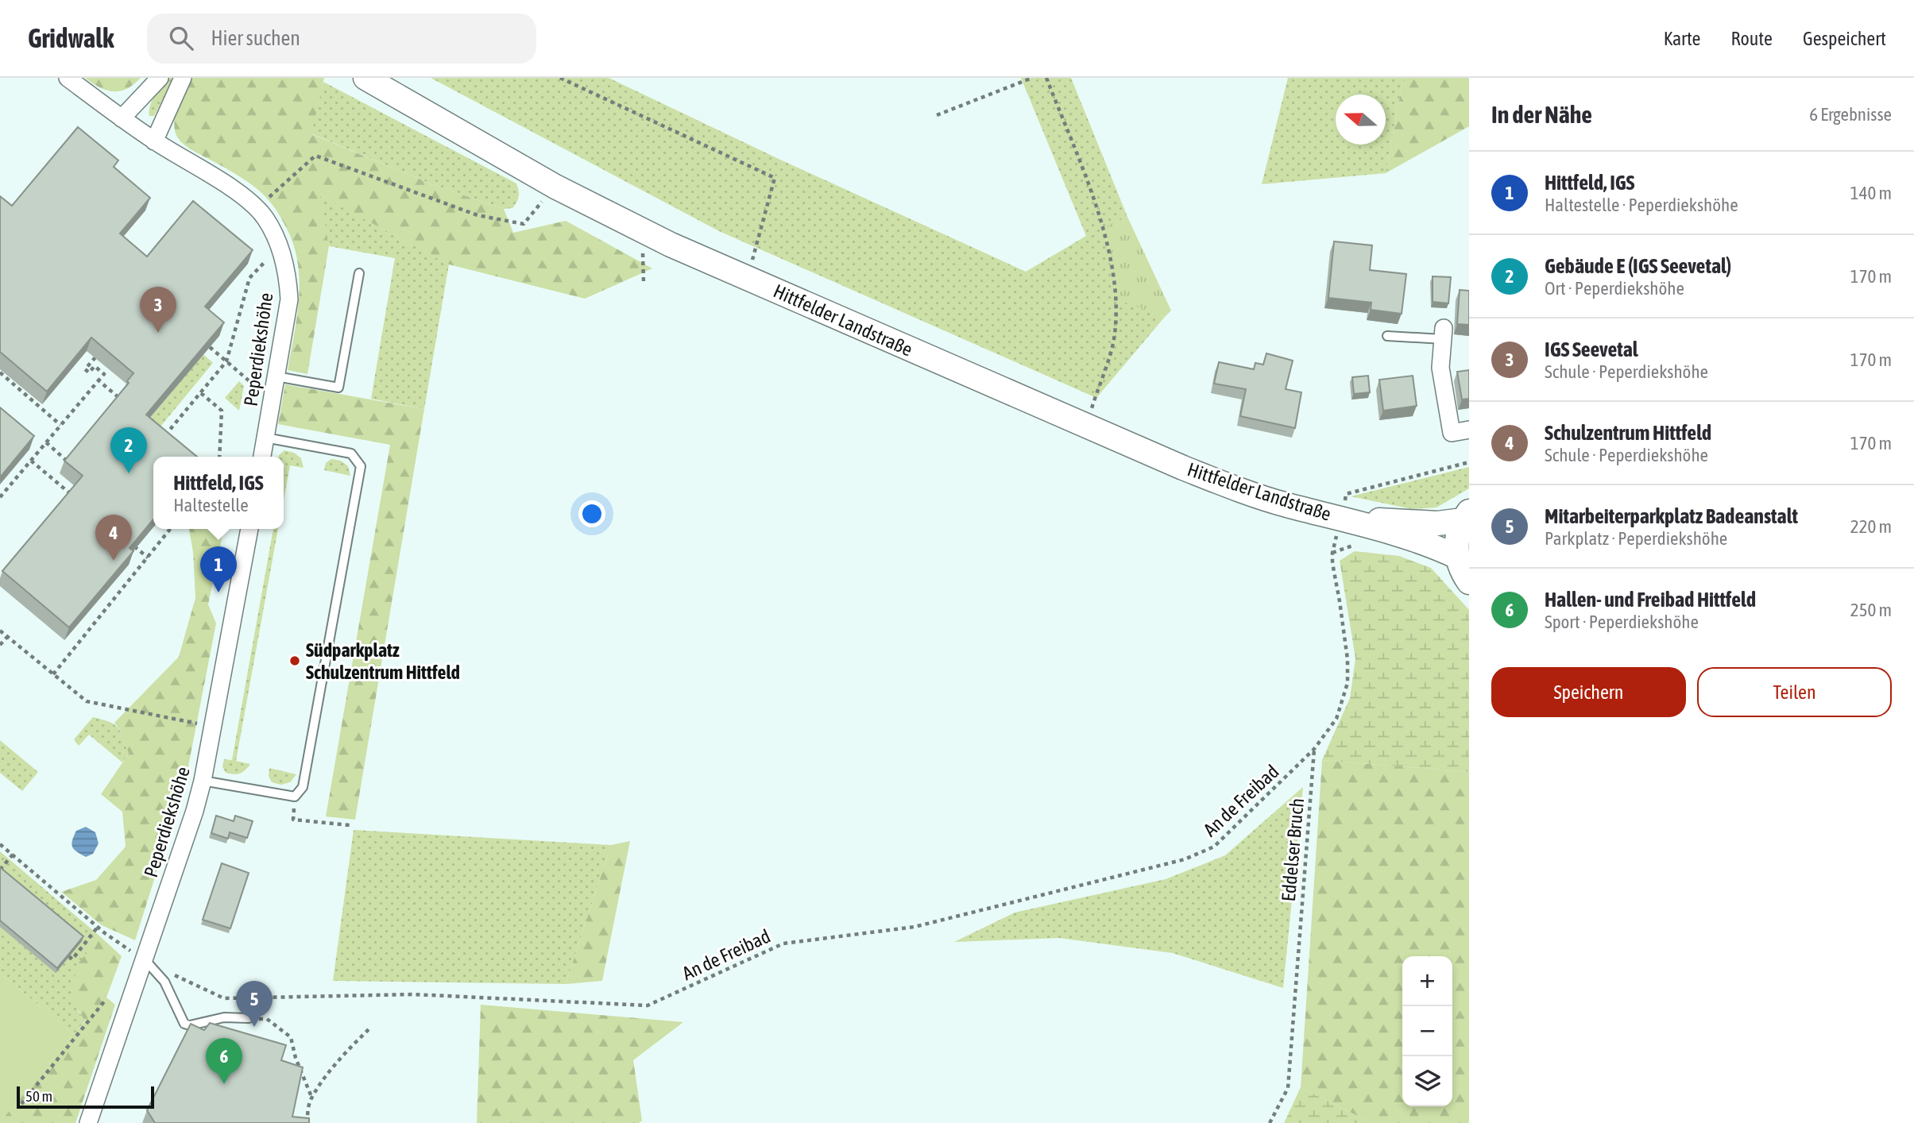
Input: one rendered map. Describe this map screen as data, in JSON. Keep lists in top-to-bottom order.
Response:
{
  "streets": {
    "main road": ["Hittfelder Landstraße"],
    "street": ["Peperdiekshöhe"],
    "path": ["An de Freibad", "Eddelser Bruch"]
  },
  "crossings": [
    ["Peperdiekshöhe", "An de Freibad"],
    ["An de Freibad", "Eddelser Bruch"]
  ],
  "places": ["Südparkplatz Schulzentrum Hittfeld"],
  "scale_bar": "50 m",
  "north": "left",
  "page": {
    "header": "Gridwalk",
    "search": "Hier suchen",
    "nav": ["Karte", "Route", "Gespeichert"],
    "heading": ["In der Nähe", "6 Ergebnisse"],
    "list": [
      {
        "mark": "1",
        "name": "Hittfeld, IGS",
        "note": "Haltestelle · Peperdiekshöhe",
        "value": "140 m"
      },
      {
        "mark": "2",
        "name": "Gebäude E (IGS Seevetal)",
        "note": "Ort · Peperdiekshöhe",
        "value": "170 m"
      },
      {
        "mark": "3",
        "name": "IGS Seevetal",
        "note": "Schule · Peperdiekshöhe",
        "value": "170 m"
      },
      {
        "mark": "4",
        "name": "Schulzentrum Hittfeld",
        "note": "Schule · Peperdiekshöhe",
        "value": "170 m"
      },
      {
        "mark": "5",
        "name": "Mitarbeiterparkplatz Badeanstalt",
        "note": "Parkplatz · Peperdiekshöhe",
        "value": "220 m"
      },
      {
        "mark": "6",
        "name": "Hallen- und Freibad Hittfeld",
        "note": "Sport · Peperdiekshöhe",
        "value": "250 m"
      }
    ],
    "pins": [
      "3",
      "2",
      "4",
      "1",
      "5",
      "6"
    ],
    "popup": ["Hittfeld, IGS", "Haltestelle"],
    "buttons": ["Speichern", "Teilen"],
    "map_buttons": ["+", "−"],
    "scale": "50 m"
  }
}
